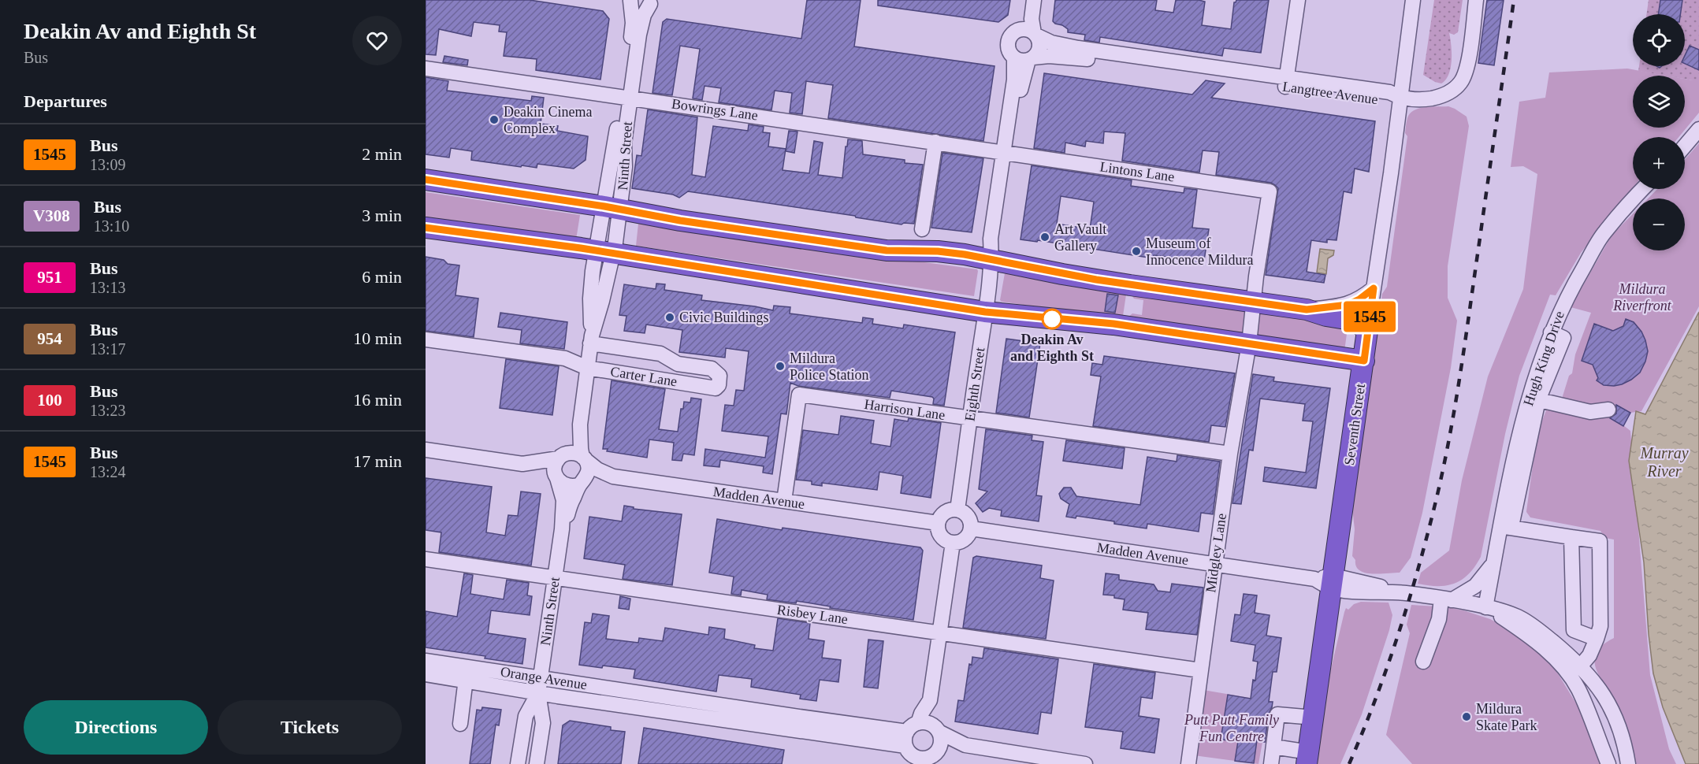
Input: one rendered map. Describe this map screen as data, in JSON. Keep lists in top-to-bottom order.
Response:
{
  "streets": {
    "highway": ["Seventh Street"],
    "street": [
      "Langtree Avenue",
      "Bowrings Lane",
      "Ninth Street",
      "Lintons Lane",
      "Hugh King Drive",
      "Carter Lane",
      "Eighth Street",
      "Harrison Lane",
      "Madden Avenue",
      "Midgley Lane",
      "Risbey Lane",
      "Orange Avenue"
    ]
  },
  "crossings": [
    ["Langtree Avenue", "Eighth Street"],
    ["Langtree Avenue", "Seventh Street"],
    ["Bowrings Lane", "Ninth Street"],
    ["Bowrings Lane", "Lintons Lane"],
    ["Bowrings Lane", "Eighth Street"],
    ["Ninth Street", "Carter Lane"],
    ["Ninth Street", "Madden Avenue"],
    ["Ninth Street", "Risbey Lane"],
    ["Ninth Street", "Orange Avenue"],
    ["Lintons Lane", "Eighth Street"],
    ["Lintons Lane", "Midgley Lane"],
    ["Eighth Street", "Harrison Lane"],
    ["Eighth Street", "Madden Avenue"],
    ["Harrison Lane", "Madden Avenue"],
    ["Harrison Lane", "Midgley Lane"],
    ["Seventh Street", "Madden Avenue"],
    ["Madden Avenue", "Midgley Lane"],
    ["Midgley Lane", "Risbey Lane"]
  ],
  "water": ["Murray River"],
  "parks": ["Mildura Riverfront", "Putt Putt Family Fun Centre"],
  "places": [
    "Deakin Cinema Complex",
    "Art Vault Gallery",
    "Museum of Innocence Mildura",
    "Civic Buildings",
    "Deakin Av and Eighth St",
    "Mildura Police Station",
    "Mildura Skate Park"
  ],
  "lines": ["bus line 1545"],
  "page": {
    "heading": [
      ["Deakin Av and Eighth St", "Bus"],
      "Departures"
    ],
    "on_map": "1545",
    "map_buttons": ["+", "−"],
    "list": [
      {
        "mark": "1545",
        "name": "Bus",
        "note": "13:09",
        "value": "2 min"
      },
      {
        "mark": "V308",
        "name": "Bus",
        "note": "13:10",
        "value": "3 min"
      },
      {
        "mark": "951",
        "name": "Bus",
        "note": "13:13",
        "value": "6 min"
      },
      {
        "mark": "954",
        "name": "Bus",
        "note": "13:17",
        "value": "10 min"
      },
      {
        "mark": "100",
        "name": "Bus",
        "note": "13:23",
        "value": "16 min"
      },
      {
        "mark": "1545",
        "name": "Bus",
        "note": "13:24",
        "value": "17 min"
      }
    ],
    "buttons": ["Directions", "Tickets"]
  }
}
